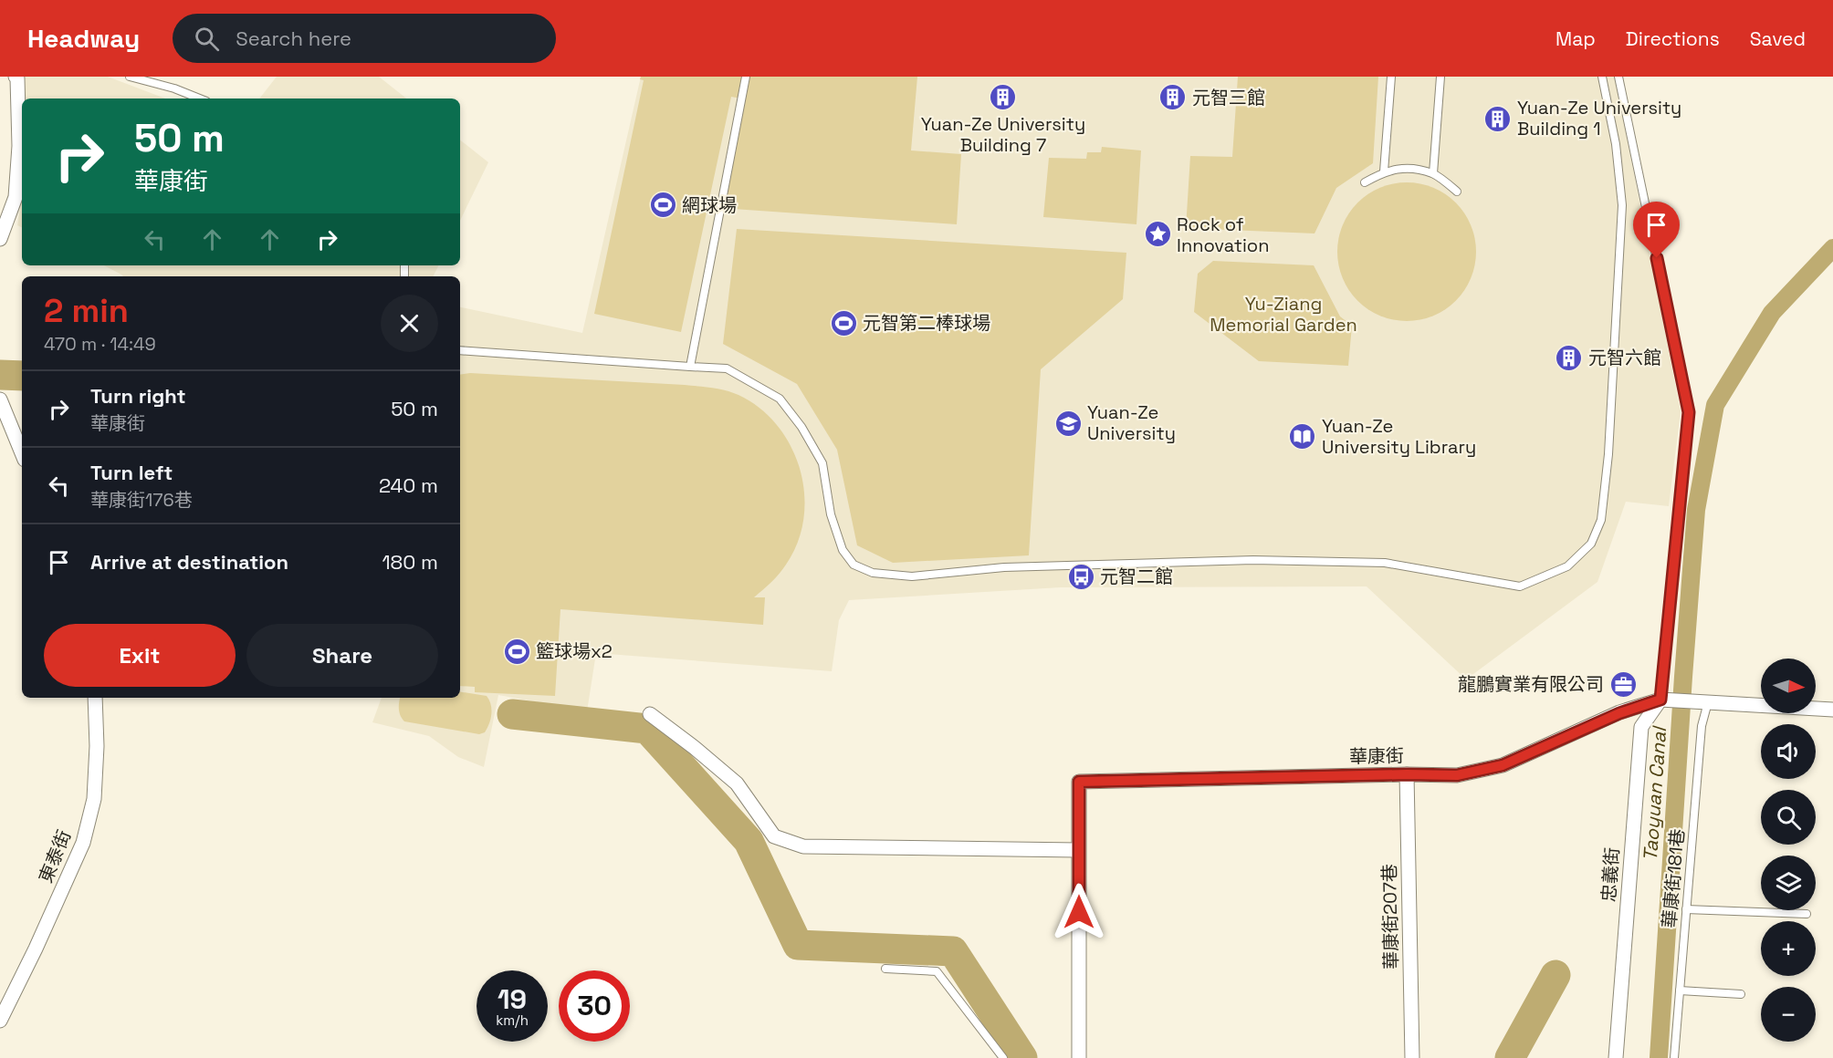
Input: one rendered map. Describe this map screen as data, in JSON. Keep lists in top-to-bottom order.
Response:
{
  "streets": {
    "street": [
      "華康街",
      "東泰街",
      "忠義街",
      "華康街207巷"
    ],
    "lane": ["華康街181巷"]
  },
  "crossings": [
    ["華康街", "忠義街"],
    ["華康街", "華康街207巷"]
  ],
  "water": ["Taoyuan Canal"],
  "parks": ["Yu-Ziang Memorial Garden"],
  "places": {
    "building": [
      "Yuan-Ze University Building 7",
      "元智三館",
      "Yuan-Ze University Building 1",
      "元智六館"
    ],
    "sports": ["網球場", "元智第二棒球場", "籃球場x2"],
    "place": ["Rock of Innovation"],
    "school or university": ["Yuan-Ze University"],
    "library": ["Yuan-Ze University Library"],
    "bus stop": ["元智二館"],
    "office": ["龍鵬實業有限公司"]
  },
  "north": "right",
  "page": {
    "header": "Headway",
    "search": "Search here",
    "nav": ["Map", "Directions", "Saved"],
    "turn": ["50 m", "華康街"],
    "heading": ["2 min", "470 m · 14:49"],
    "list": [
      {
        "name": "Turn right",
        "note": "華康街",
        "value": "50 m"
      },
      {
        "name": "Turn left",
        "note": "華康街176巷",
        "value": "240 m"
      },
      {
        "name": "Arrive at destination",
        "value": "180 m"
      }
    ],
    "buttons": ["Exit", "Share"],
    "map_buttons": ["+", "−"],
    "speed": "19 km/h",
    "limit": "30"
  }
}
